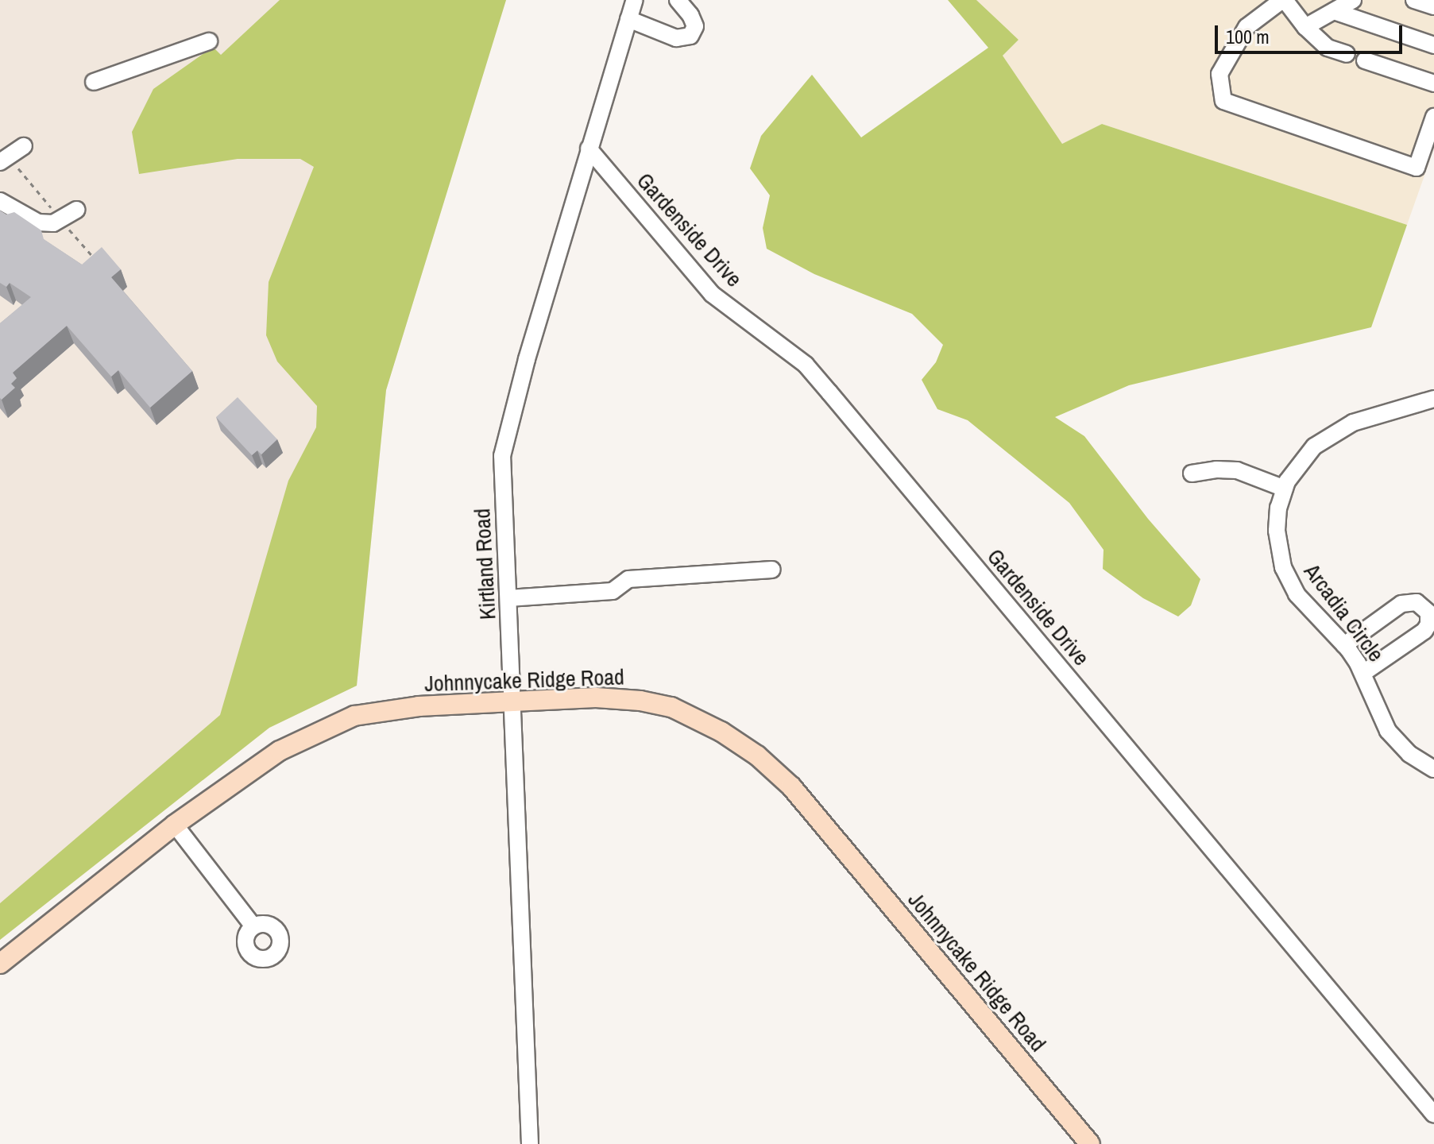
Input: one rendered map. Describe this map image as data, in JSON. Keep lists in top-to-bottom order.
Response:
{
  "streets": {
    "main road": ["Johnnycake Ridge Road"],
    "street": ["Gardenside Drive", "Kirtland Road", "Arcadia Circle"]
  },
  "crossings": [
    ["Gardenside Drive", "Kirtland Road"],
    ["Kirtland Road", "Johnnycake Ridge Road"]
  ],
  "scale_bar": "100 m"
}
